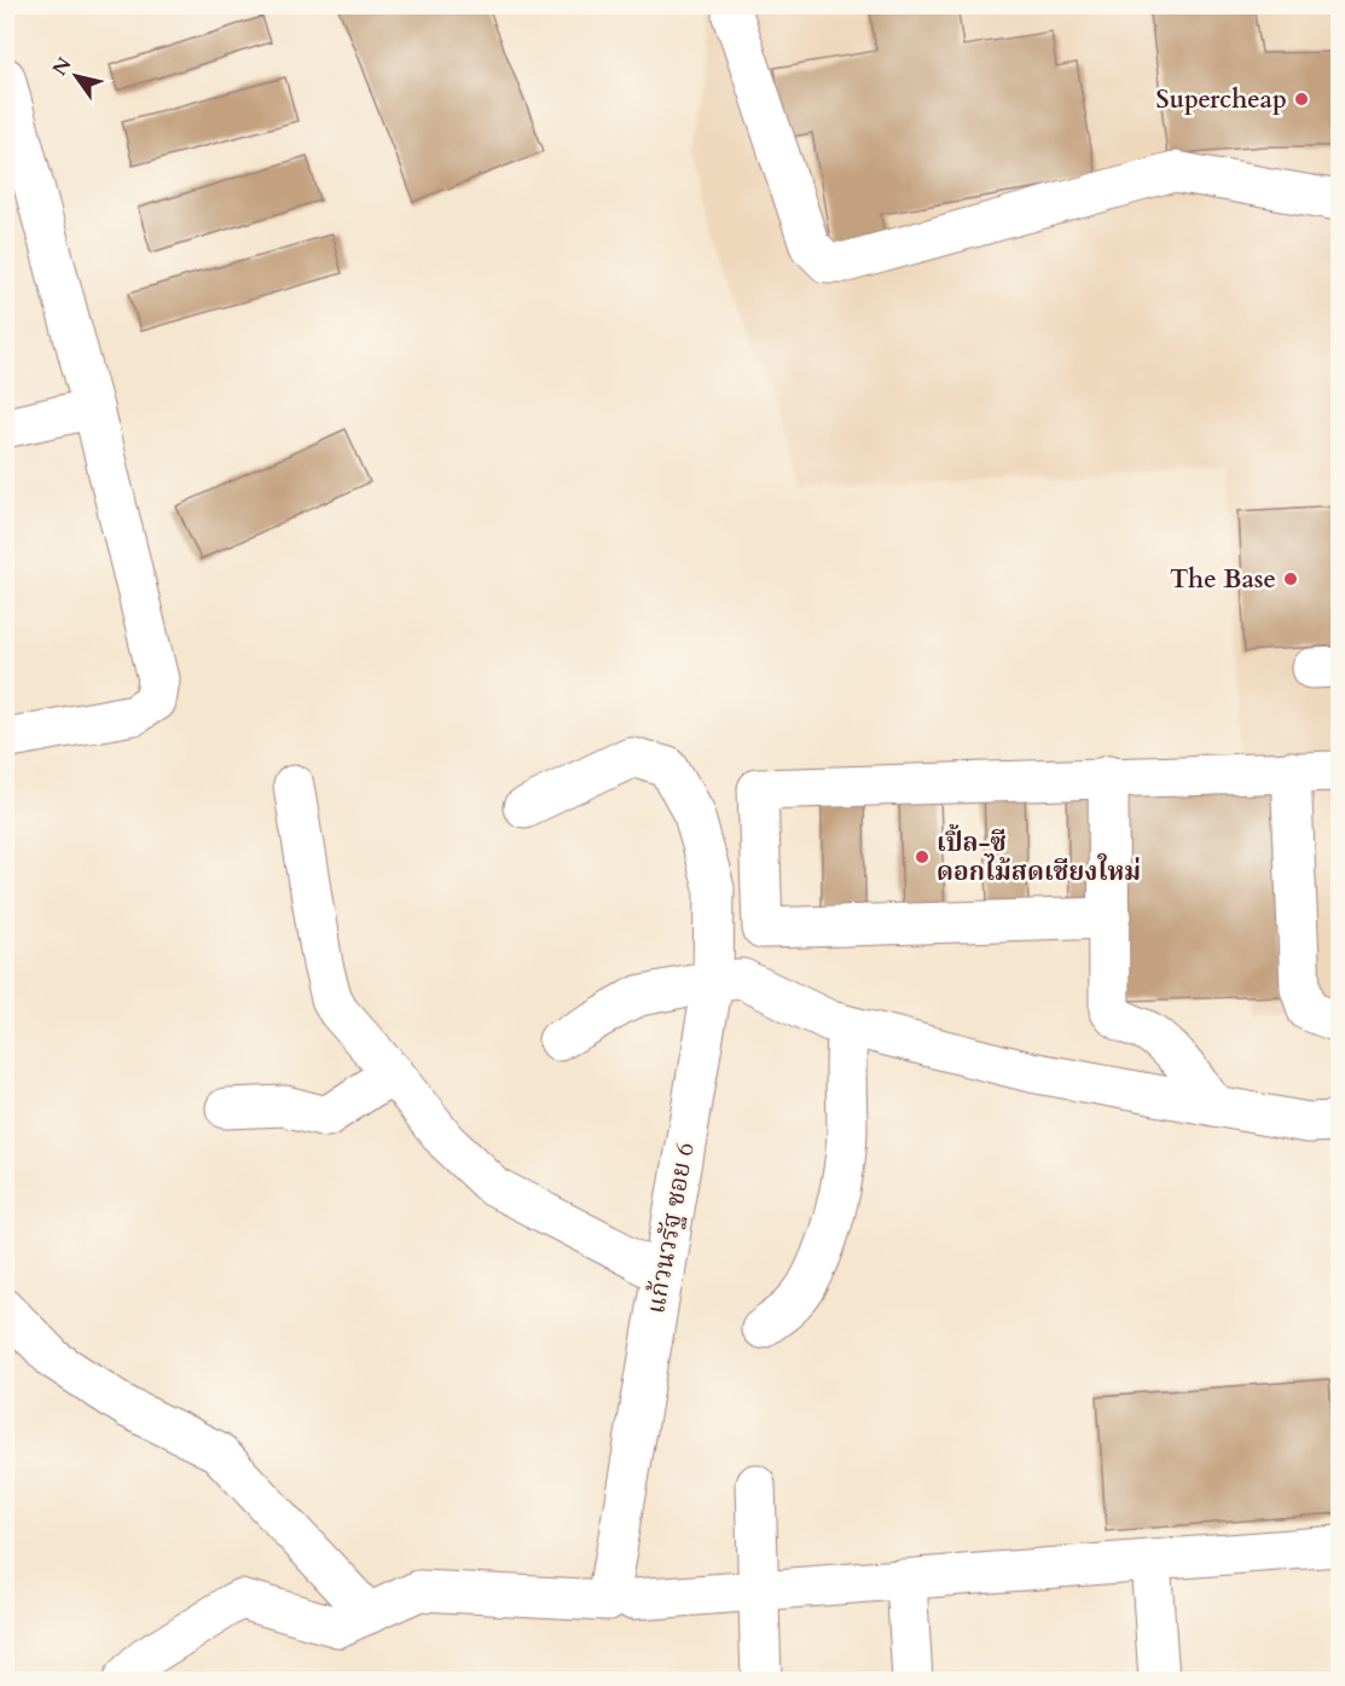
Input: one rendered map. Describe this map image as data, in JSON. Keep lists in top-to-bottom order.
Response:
{
  "streets": {
    "street": ["แก้วนวรัฐ ซอย 6"]
  },
  "places": ["Supercheap", "The Base", "เปิ้ล-ซี ดอกไม้สดเชียงใหม่"],
  "north": "top left"
}
